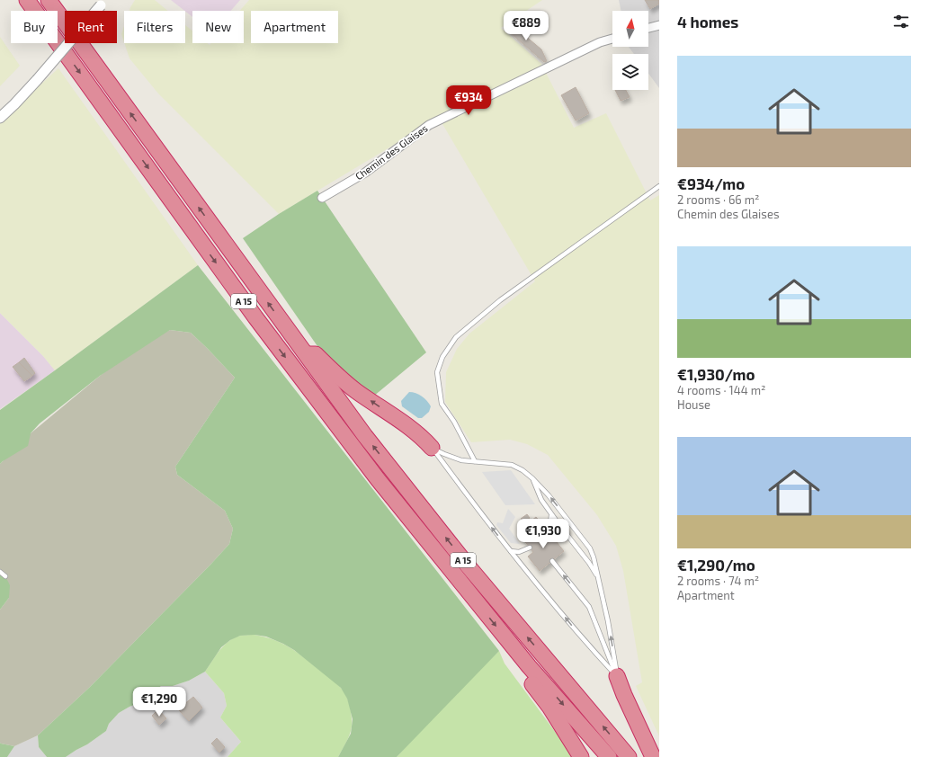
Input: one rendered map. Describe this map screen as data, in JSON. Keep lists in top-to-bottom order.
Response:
{
  "streets": {
    "highway": ["A 15"],
    "street": ["Chemin des Glaises"]
  },
  "north": "top",
  "page": {
    "heading": "4 homes",
    "price": [
      "€889",
      "€934",
      "€1,930",
      "€1,290"
    ],
    "chip": [
      "Buy",
      "Rent",
      "Filters",
      "New",
      "Apartment"
    ],
    "list": [
      {
        "name": "€934/mo",
        "note": "2 rooms · 66 m² · Chemin des Glaises"
      },
      {
        "name": "€1,930/mo",
        "note": "4 rooms · 144 m² · House"
      },
      {
        "name": "€1,290/mo",
        "note": "2 rooms · 74 m² · Apartment"
      }
    ]
  }
}
